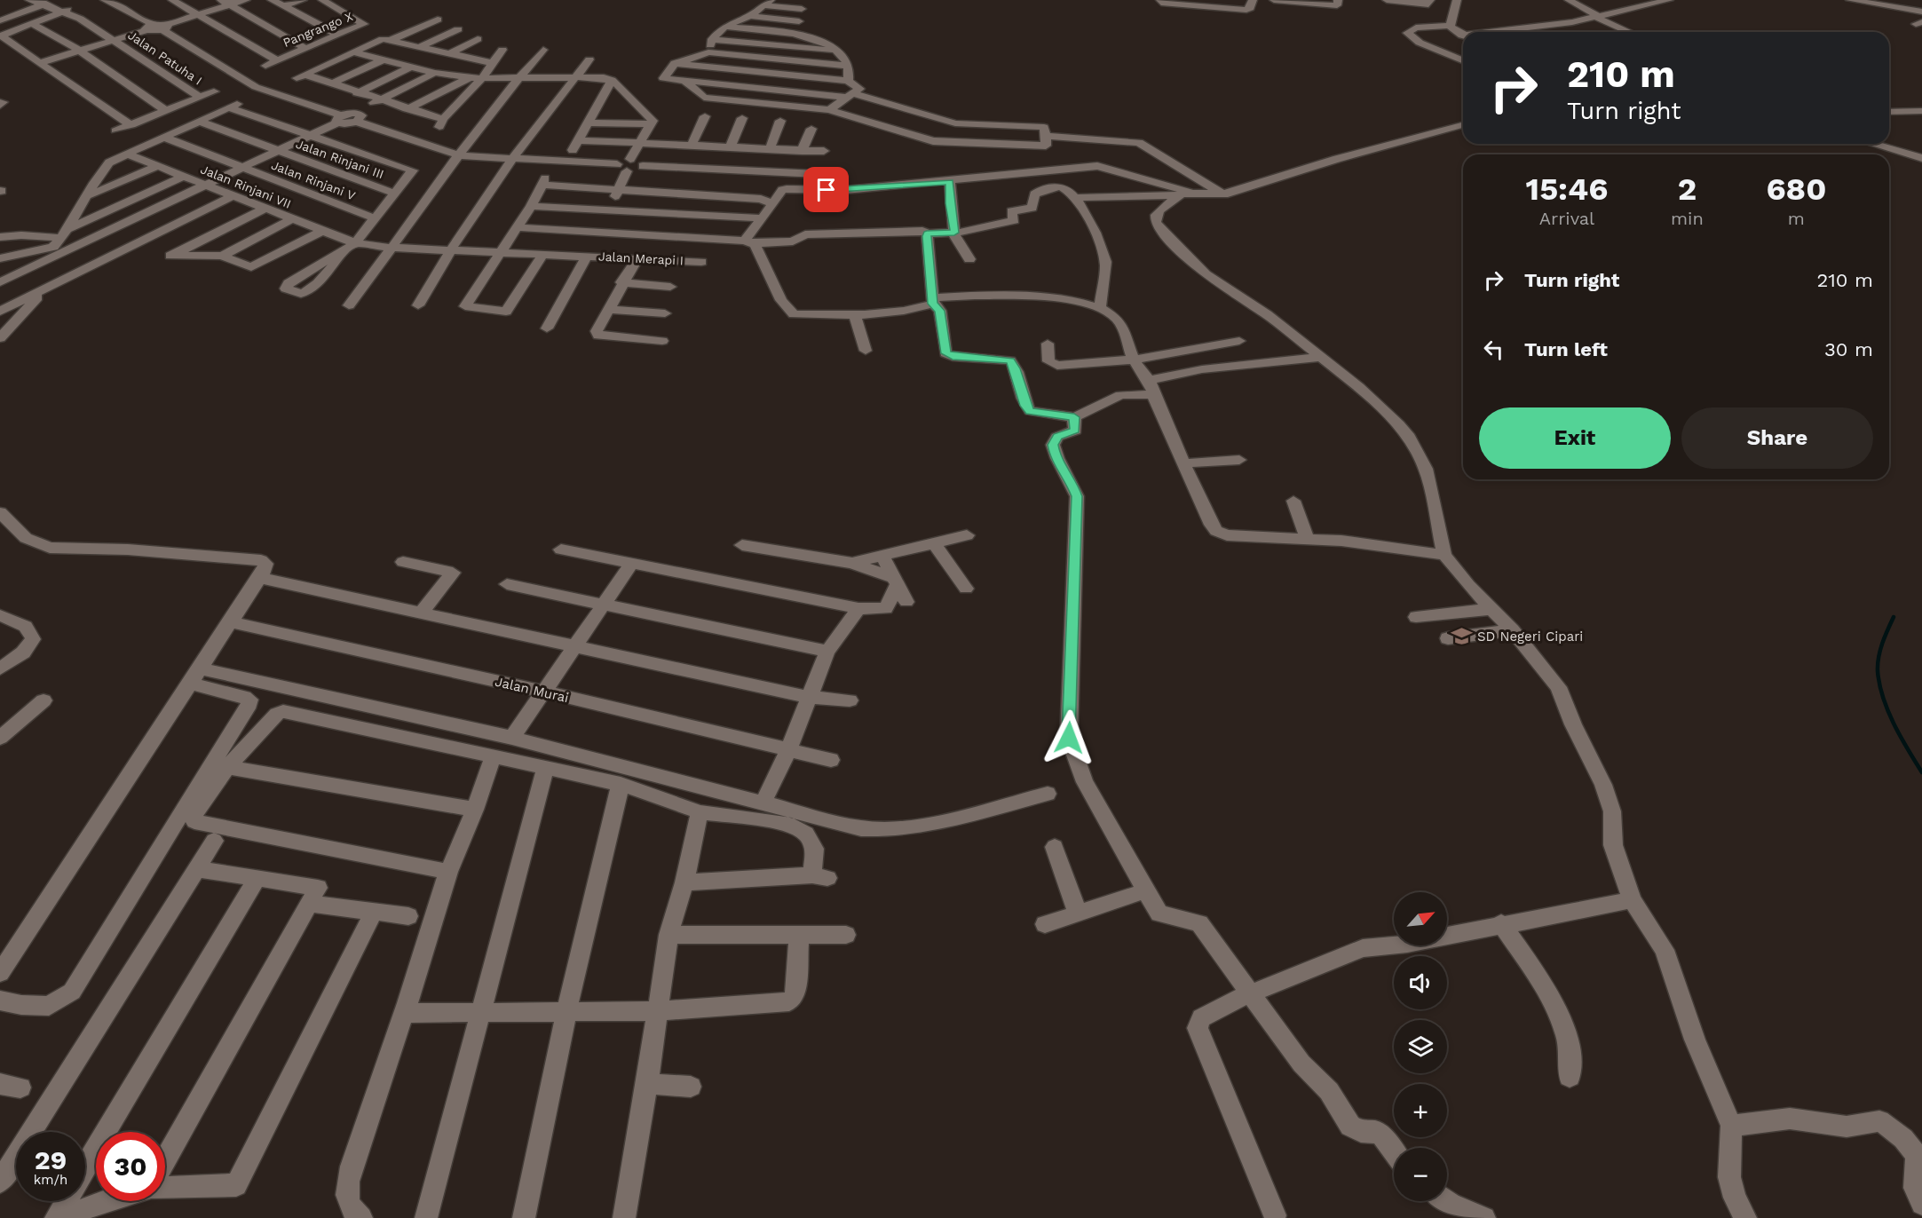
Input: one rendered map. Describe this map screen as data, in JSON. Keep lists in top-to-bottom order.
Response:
{
  "streets": {
    "street": [
      "Pangrango X",
      "Jalan Patuha I",
      "Jalan Rinjani III",
      "Jalan Rinjani V",
      "Jalan Rinjani VII",
      "Jalan Merapi I",
      "Jalan Murai"
    ]
  },
  "crossings": [
    ["Jalan Rinjani VII", "Jalan Merapi I"]
  ],
  "places": {
    "school or university": ["SD Negeri Cipari"]
  },
  "north": "top right",
  "page": {
    "turn": ["210 m", "Turn right"],
    "eta": [
      "15:46",
      "Arrival",
      "2",
      "min",
      "680",
      "m"
    ],
    "list": [
      {
        "name": "Turn right",
        "value": "210 m"
      },
      {
        "name": "Turn left",
        "value": "30 m"
      }
    ],
    "buttons": ["Exit", "Share"],
    "map_buttons": ["+", "−"],
    "speed": "29 km/h",
    "limit": "30"
  }
}
